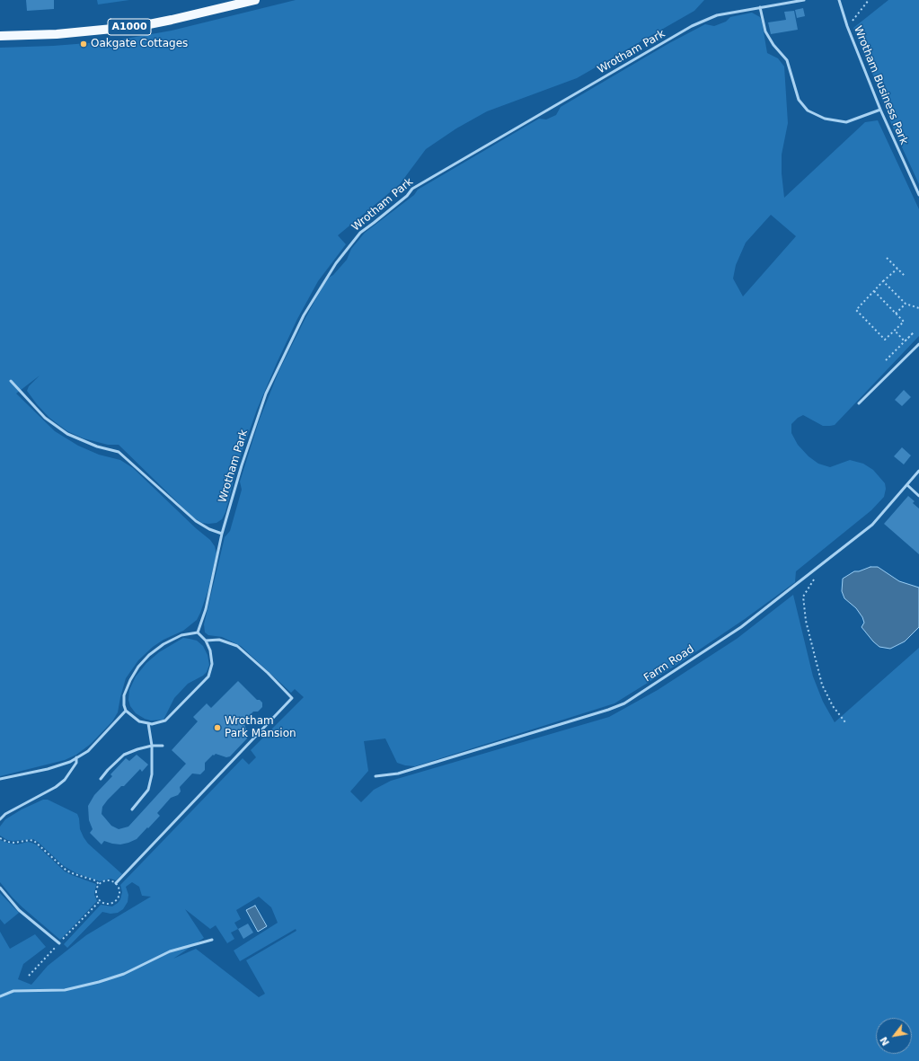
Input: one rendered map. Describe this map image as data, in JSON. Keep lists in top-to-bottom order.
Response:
{
  "streets": {
    "main road": ["A1000"],
    "lane": ["Wrotham Park", "Wrotham Business Park", "Farm Road"]
  },
  "places": ["Oakgate Cottages", "Wrotham Park Mansion"],
  "north": "bottom left"
}
